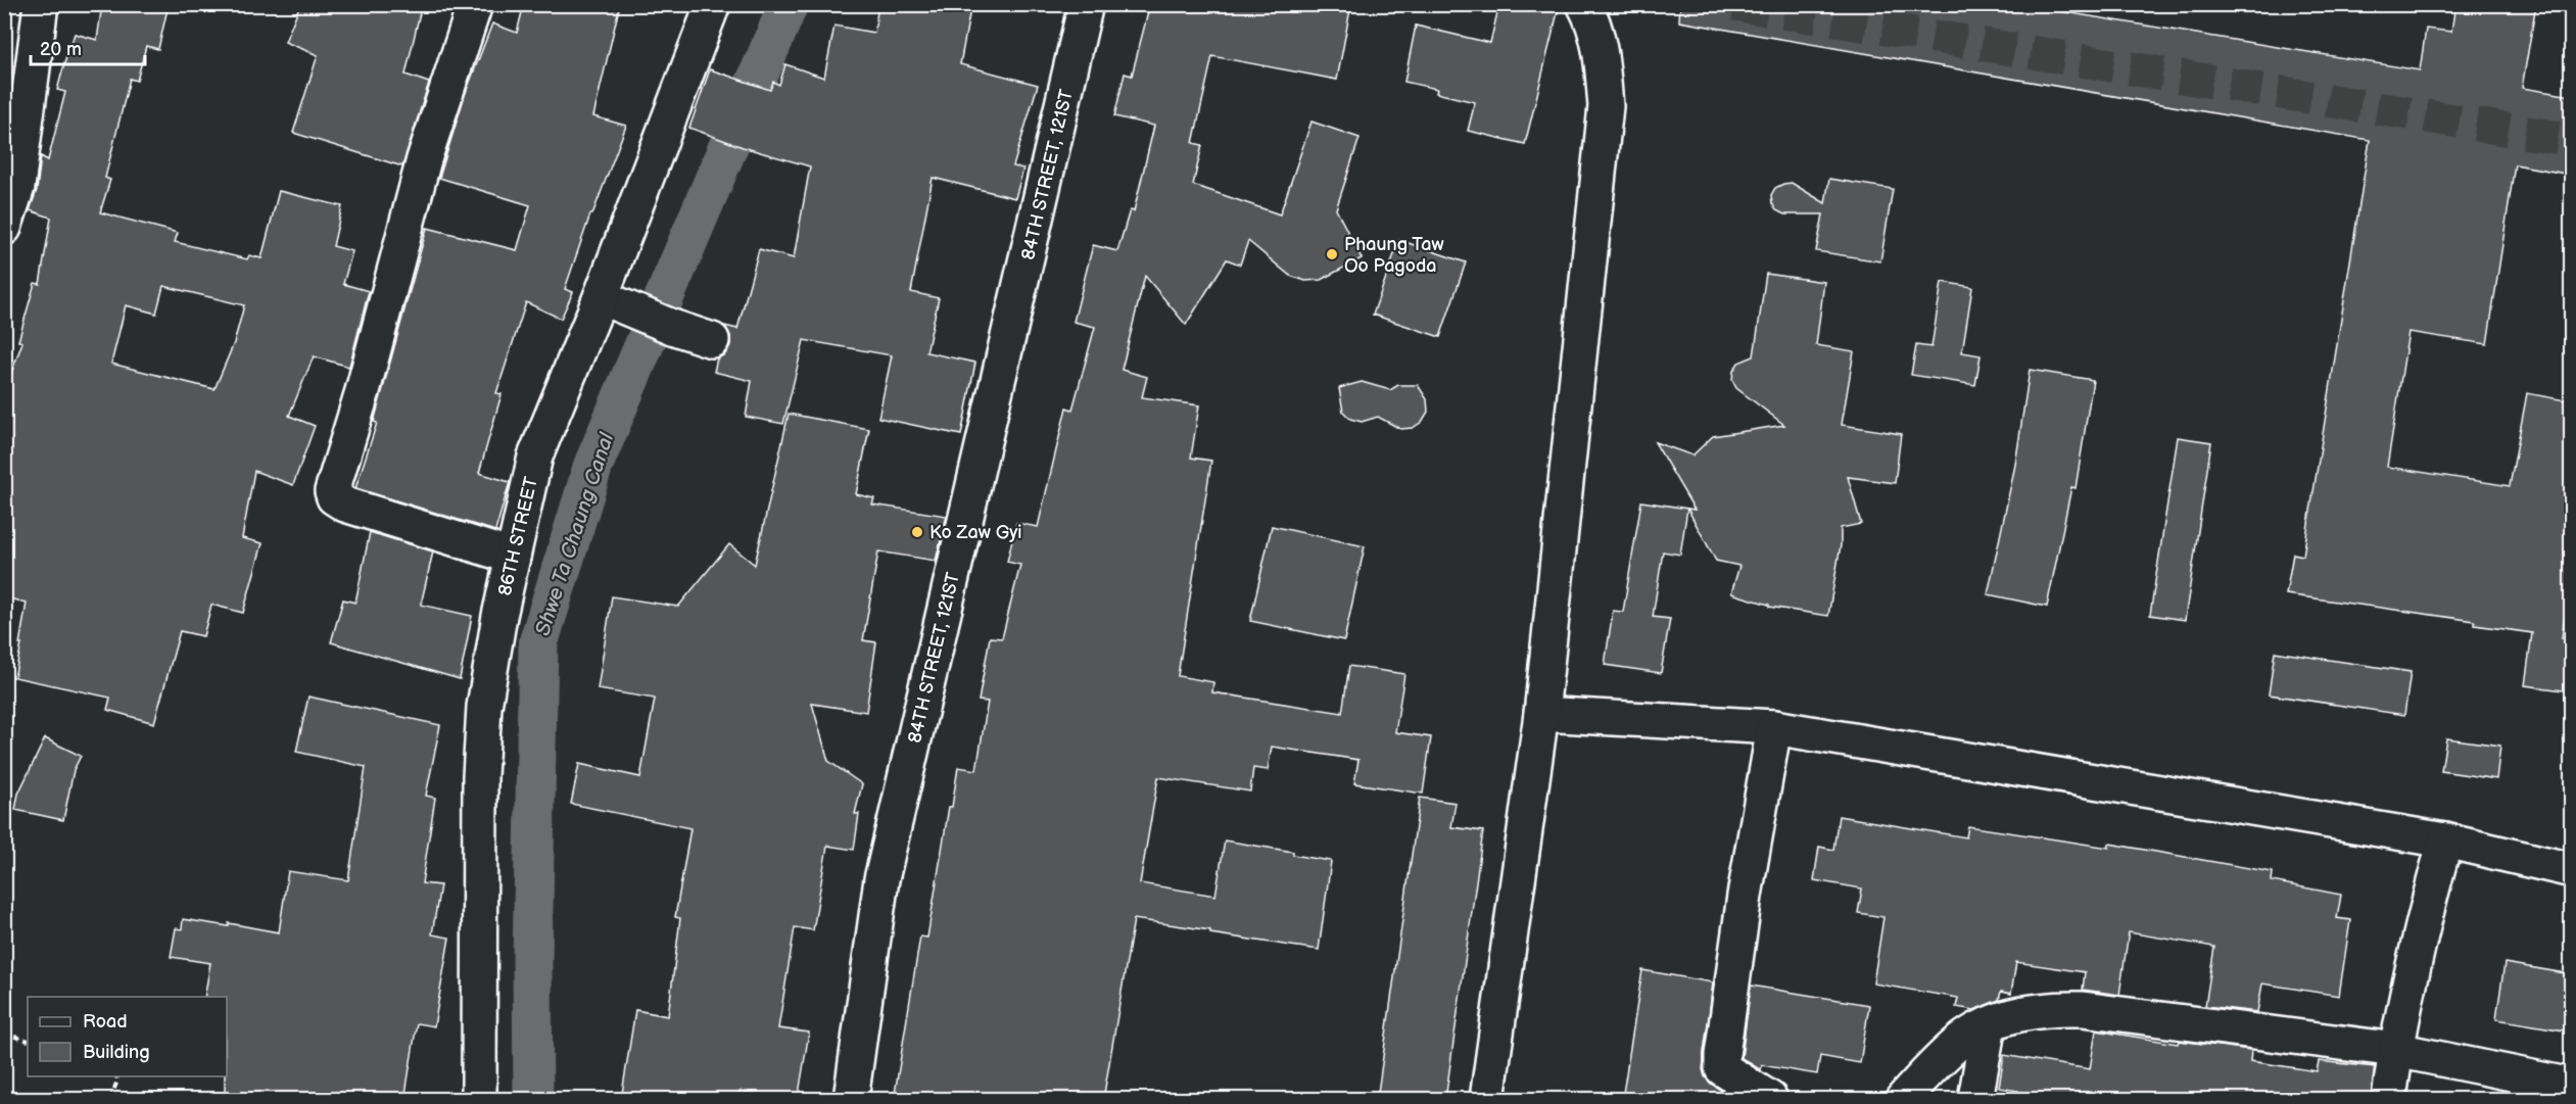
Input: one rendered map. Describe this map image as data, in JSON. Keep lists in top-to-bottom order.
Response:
{
  "streets": {
    "street": ["84TH STREET, 121ST", "86TH STREET"]
  },
  "water": ["Shwe Ta Chaung Canal"],
  "places": ["Phaung Taw Oo Pagoda", "Ko Zaw Gyi"],
  "legend": ["Road", "Building"],
  "scale_bar": "20 m"
}
